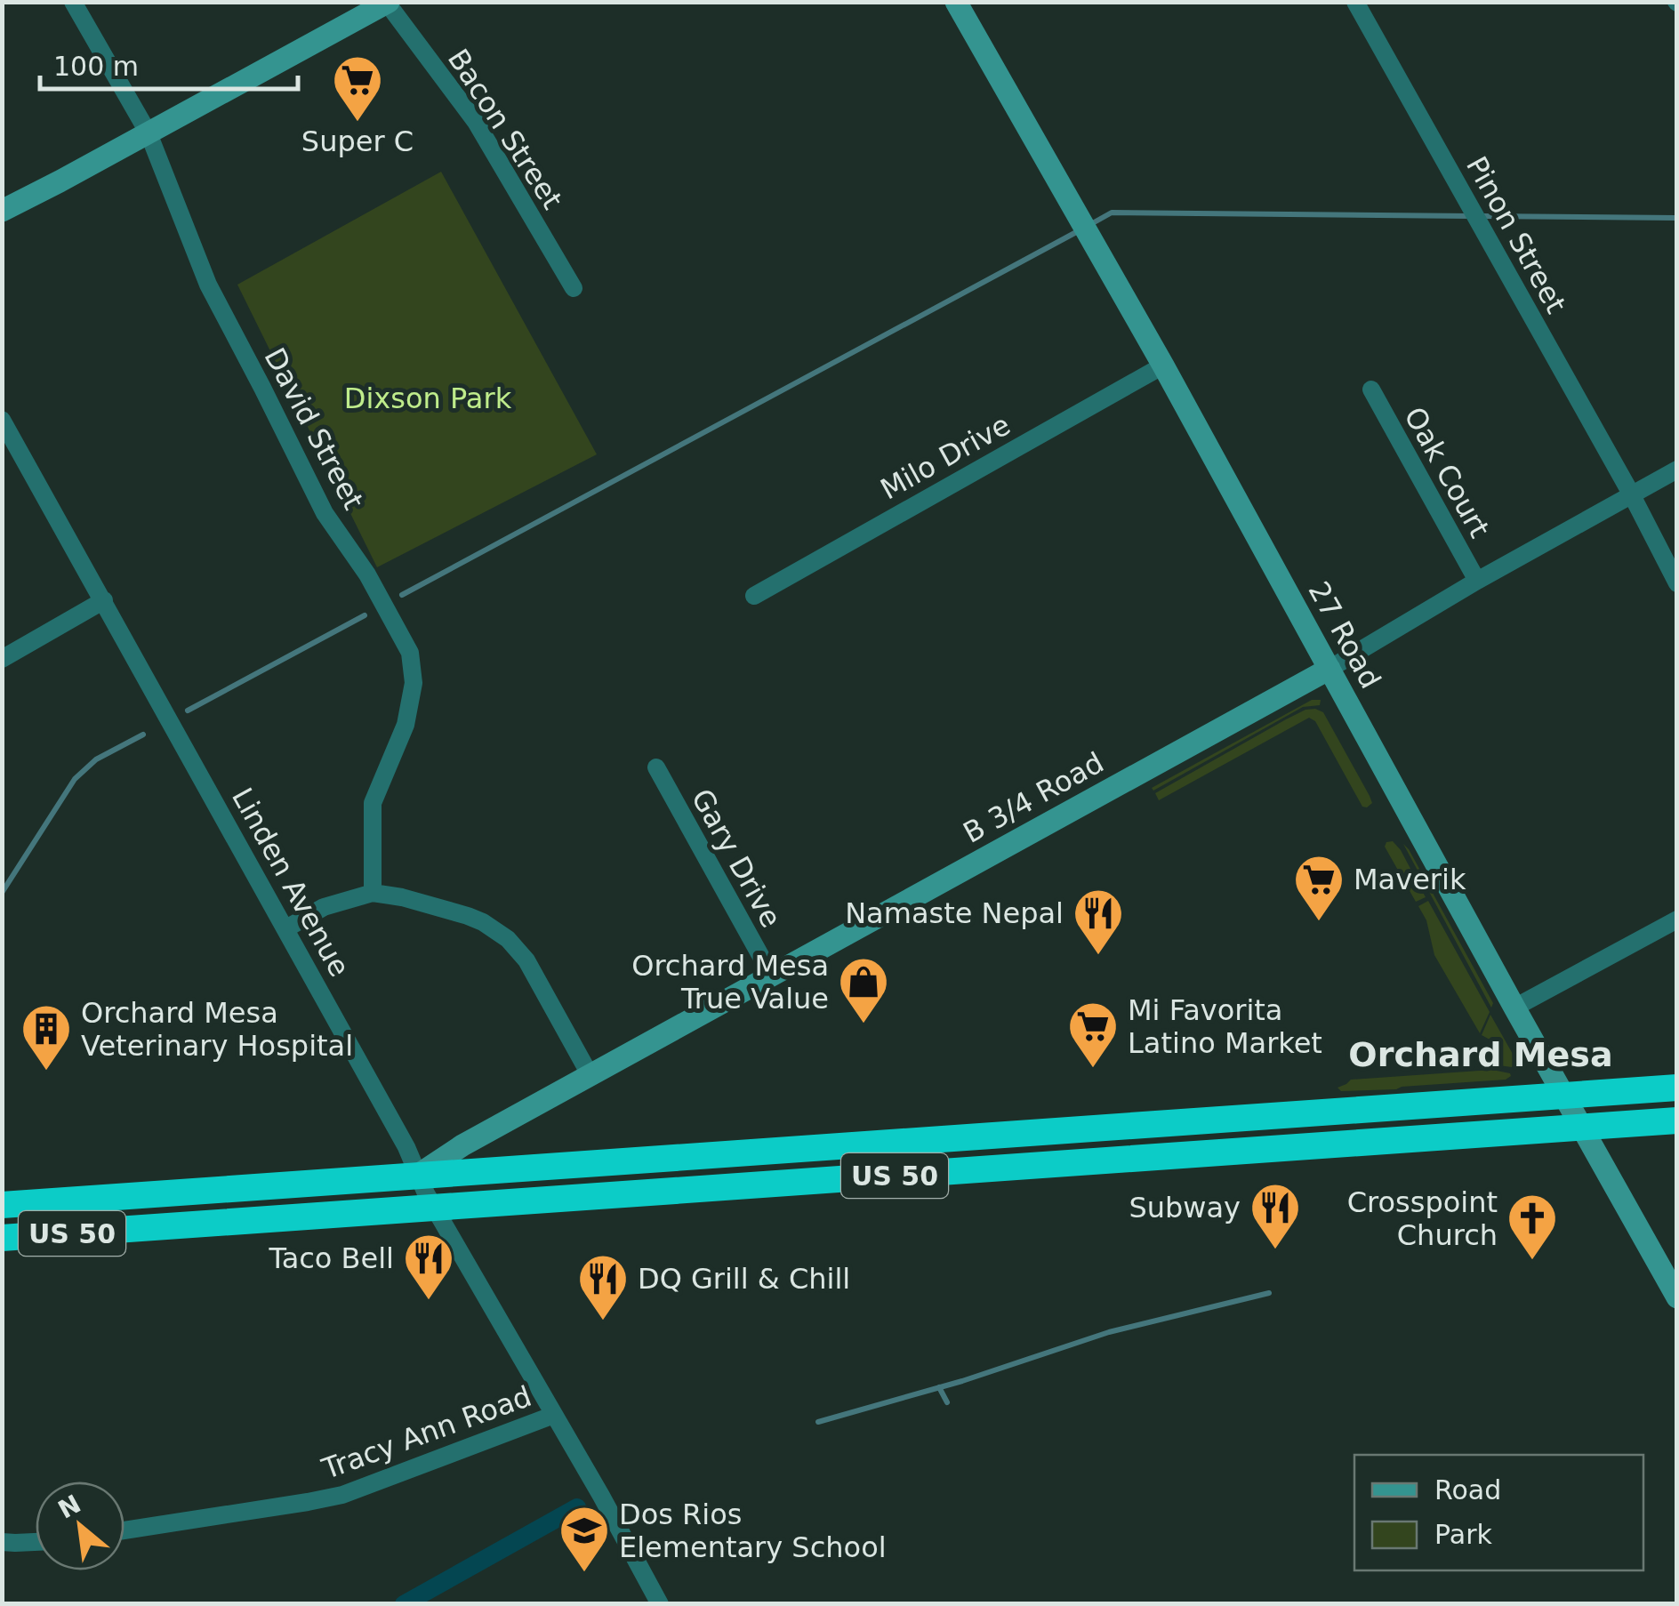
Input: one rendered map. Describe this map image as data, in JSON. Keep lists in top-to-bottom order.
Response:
{
  "streets": {
    "highway": ["US 50"],
    "street": [
      "Bacon Street",
      "Pinon Street",
      "David Street",
      "Milo Drive",
      "Oak Court",
      "27 Road",
      "B 3/4 Road",
      "Gary Drive",
      "Linden Avenue",
      "Tracy Ann Road"
    ]
  },
  "crossings": [
    ["Pinon Street", "B 3/4 Road"],
    ["Milo Drive", "27 Road"],
    ["Oak Court", "B 3/4 Road"],
    ["27 Road", "B 3/4 Road"],
    ["27 Road", "US 50"],
    ["B 3/4 Road", "Gary Drive"],
    ["B 3/4 Road", "Linden Avenue"],
    ["B 3/4 Road", "US 50"],
    ["Linden Avenue", "US 50"],
    ["Linden Avenue", "Tracy Ann Road"]
  ],
  "districts": ["Orchard Mesa"],
  "parks": ["Dixson Park"],
  "places": {
    "supermarket": ["Super C", "Maverik", "Mi Favorita Latino Market"],
    "restaurant": [
      "Namaste Nepal",
      "Subway",
      "Taco Bell",
      "DQ Grill & Chill"
    ],
    "shop": ["Orchard Mesa True Value"],
    "building": ["Orchard Mesa Veterinary Hospital"],
    "church": ["Crosspoint Church"],
    "school or university": ["Dos Rios Elementary School"]
  },
  "legend": ["Road", "Park"],
  "scale_bar": "100 m",
  "north": "top left"
}
